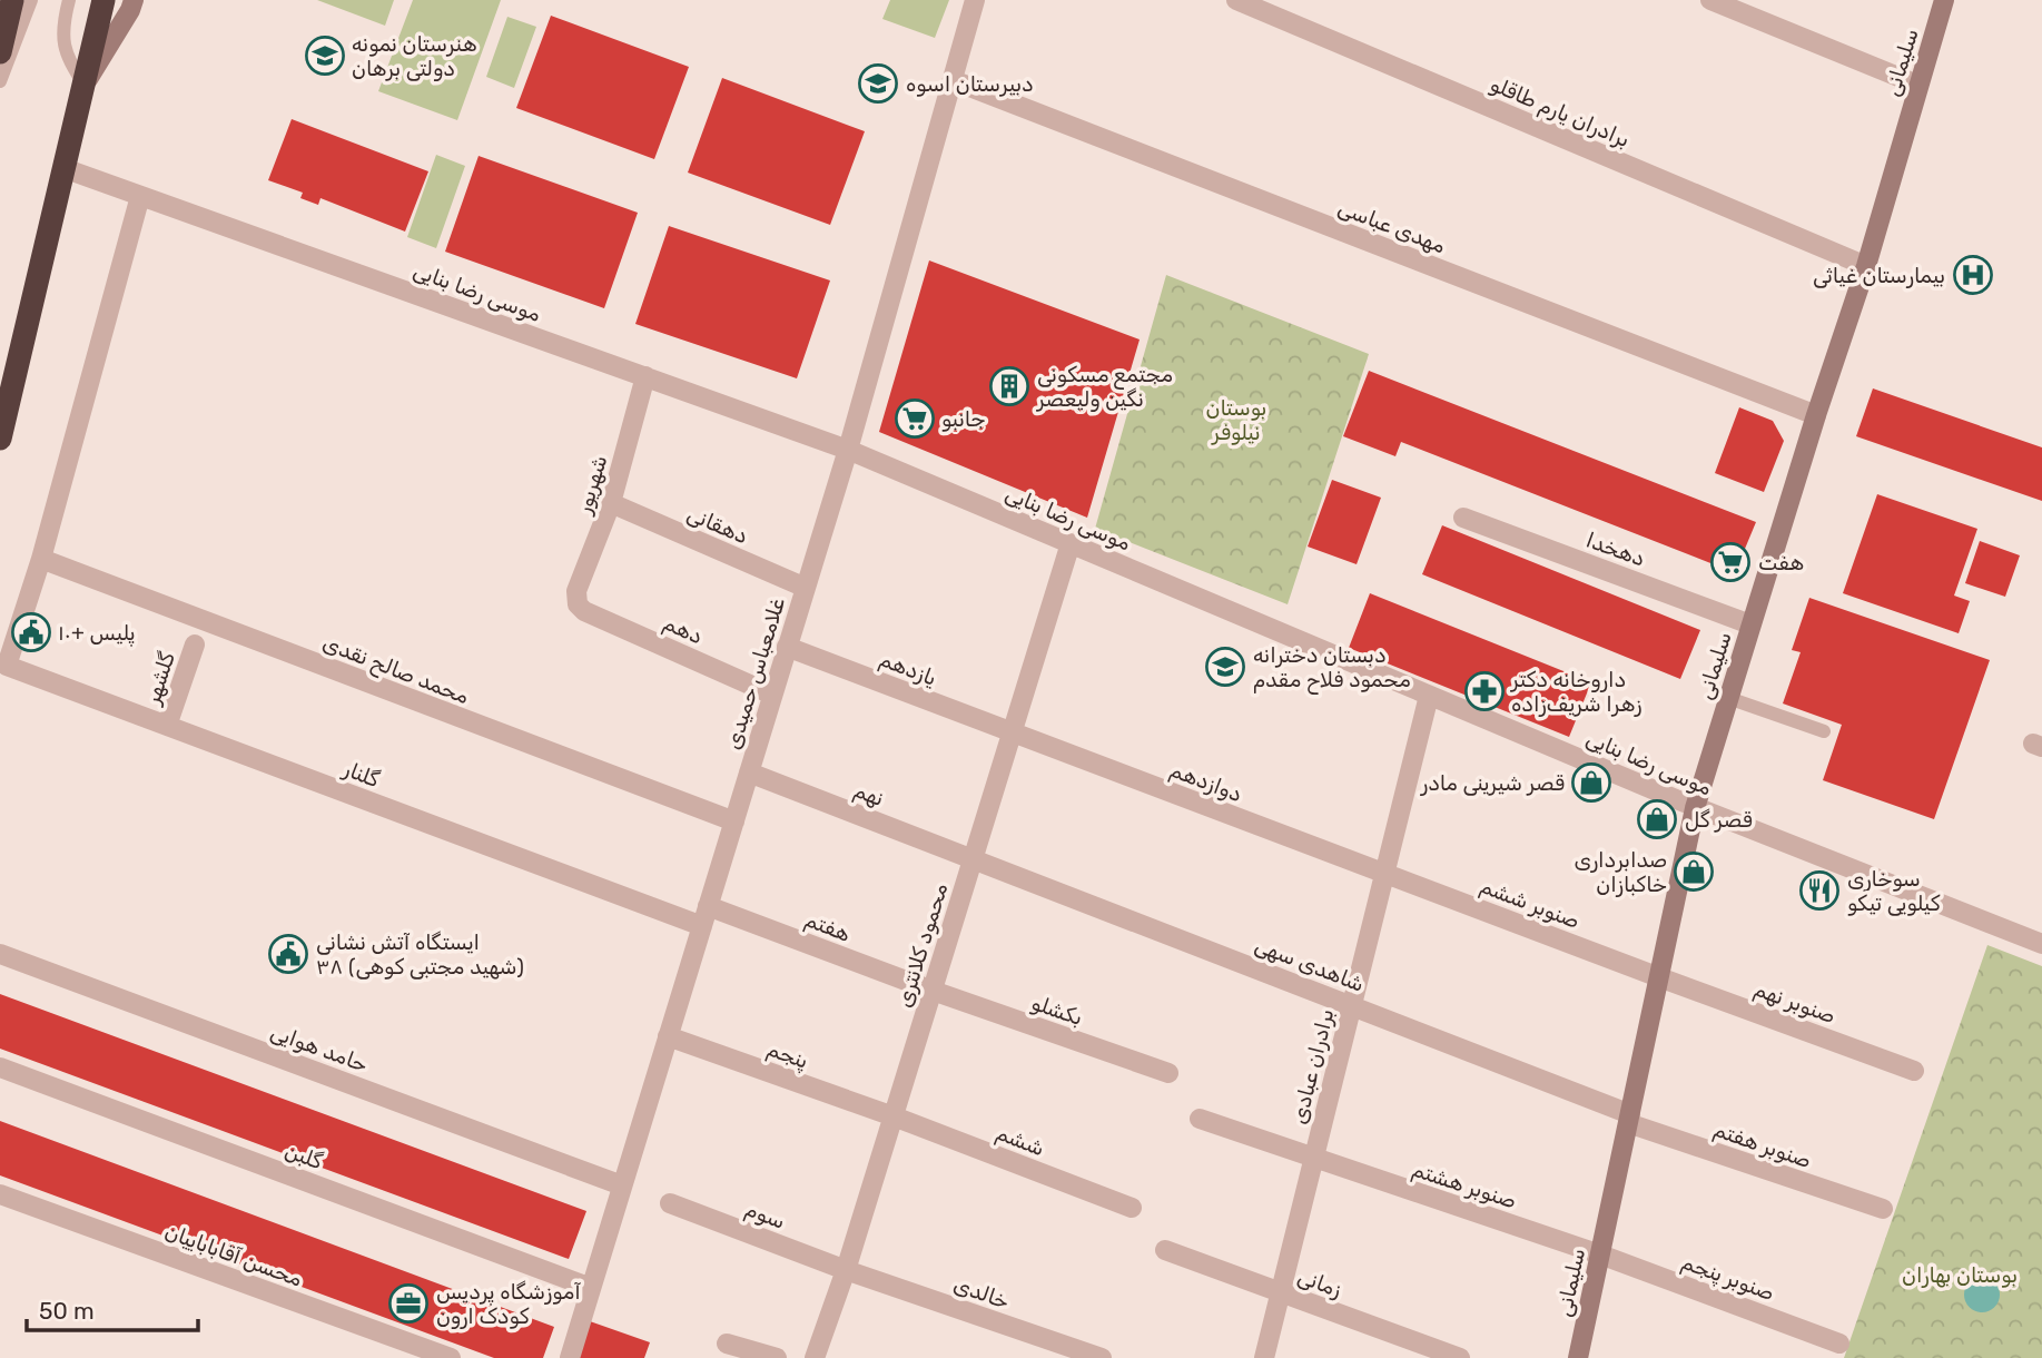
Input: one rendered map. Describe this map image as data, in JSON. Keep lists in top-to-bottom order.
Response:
{
  "streets": {
    "main road": ["سلیمانی"],
    "street": [
      "برادران یارم طاقلو",
      "مهدی عباسی",
      "موسی رضا بنایی",
      "شهریور",
      "دهقانی",
      "دهخدا",
      "دهم",
      "یازدهم",
      "محمد صالح نقدی",
      "غلامعباس حمیدی",
      "گلشهر",
      "گلنار",
      "دوازدهم",
      "نهم",
      "صنوبر ششم",
      "هفتم",
      "محمود کلانتری",
      "شاهدی سهی",
      "صنوبر نهم",
      "بکشلو",
      "حامد هوایی",
      "پنجم",
      "برادران عبادی",
      "ششم",
      "صنوبر هفتم",
      "گلبن",
      "صنوبر هشتم",
      "سوم",
      "محسن آقاباباییان",
      "صنوبر پنجم",
      "زمانی",
      "خالدی"
    ]
  },
  "crossings": [
    ["سلیمانی", "برادران یارم طاقلو"],
    ["سلیمانی", "مهدی عباسی"],
    ["سلیمانی", "موسی رضا بنایی"],
    ["سلیمانی", "دهخدا"],
    ["سلیمانی", "صنوبر ششم"],
    ["سلیمانی", "شاهدی سهی"],
    ["سلیمانی", "صنوبر نهم"],
    ["سلیمانی", "صنوبر هفتم"],
    ["سلیمانی", "صنوبر هشتم"],
    ["سلیمانی", "صنوبر پنجم"],
    ["مهدی عباسی", "غلامعباس حمیدی"],
    ["موسی رضا بنایی", "شهریور"],
    ["موسی رضا بنایی", "غلامعباس حمیدی"],
    ["موسی رضا بنایی", "محمود کلانتری"],
    ["موسی رضا بنایی", "برادران عبادی"],
    ["شهریور", "دهقانی"],
    ["شهریور", "دهم"],
    ["دهقانی", "غلامعباس حمیدی"],
    ["دهم", "غلامعباس حمیدی"],
    ["یازدهم", "غلامعباس حمیدی"],
    ["یازدهم", "دوازدهم"],
    ["یازدهم", "محمود کلانتری"],
    ["محمد صالح نقدی", "غلامعباس حمیدی"],
    ["محمد صالح نقدی", "گلنار"],
    ["غلامعباس حمیدی", "گلنار"],
    ["غلامعباس حمیدی", "نهم"],
    ["غلامعباس حمیدی", "هفتم"],
    ["غلامعباس حمیدی", "حامد هوایی"],
    ["غلامعباس حمیدی", "پنجم"],
    ["غلامعباس حمیدی", "گلبن"],
    ["گلشهر", "گلنار"],
    ["دوازدهم", "صنوبر ششم"],
    ["دوازدهم", "محمود کلانتری"],
    ["دوازدهم", "برادران عبادی"],
    ["نهم", "محمود کلانتری"],
    ["نهم", "شاهدی سهی"],
    ["صنوبر ششم", "صنوبر نهم"],
    ["صنوبر ششم", "برادران عبادی"],
    ["هفتم", "محمود کلانتری"],
    ["هفتم", "بکشلو"],
    ["محمود کلانتری", "شاهدی سهی"],
    ["محمود کلانتری", "بکشلو"],
    ["محمود کلانتری", "پنجم"],
    ["محمود کلانتری", "ششم"],
    ["محمود کلانتری", "سوم"],
    ["محمود کلانتری", "خالدی"],
    ["شاهدی سهی", "برادران عبادی"],
    ["شاهدی سهی", "صنوبر هفتم"],
    ["پنجم", "ششم"],
    ["برادران عبادی", "صنوبر هشتم"],
    ["برادران عبادی", "زمانی"],
    ["صنوبر هشتم", "صنوبر پنجم"],
    ["سوم", "خالدی"]
  ],
  "parks": ["بوستان نیلوفر", "بوستان بهاران"],
  "places": {
    "school or university": ["هنرستان نمونه دولتی برهان", "دبیرستان اسوه", "دبستان دخترانه محمود فلاح مقدم"],
    "hospital": ["بیمارستان غیاثی"],
    "building": ["مجتمع مسکونی نگین ولیعصر"],
    "supermarket": ["جانبو", "هفت"],
    "public building": ["پلیس +۱۰", "ایستگاه آتش نشانی ۳۸ (شهید مجتبی کوهی)"],
    "pharmacy": ["داروخانه دکتر زهرا شریف‌زاده"],
    "shop": ["قصر شیرینی مادر", "قصر گل", "صدابرداری خاکبازان"],
    "restaurant": ["سوخاری کیلویی تیکو"],
    "office": ["آموزشگاه پردیس کودک ارون"]
  },
  "scale_bar": "50 m"
}
